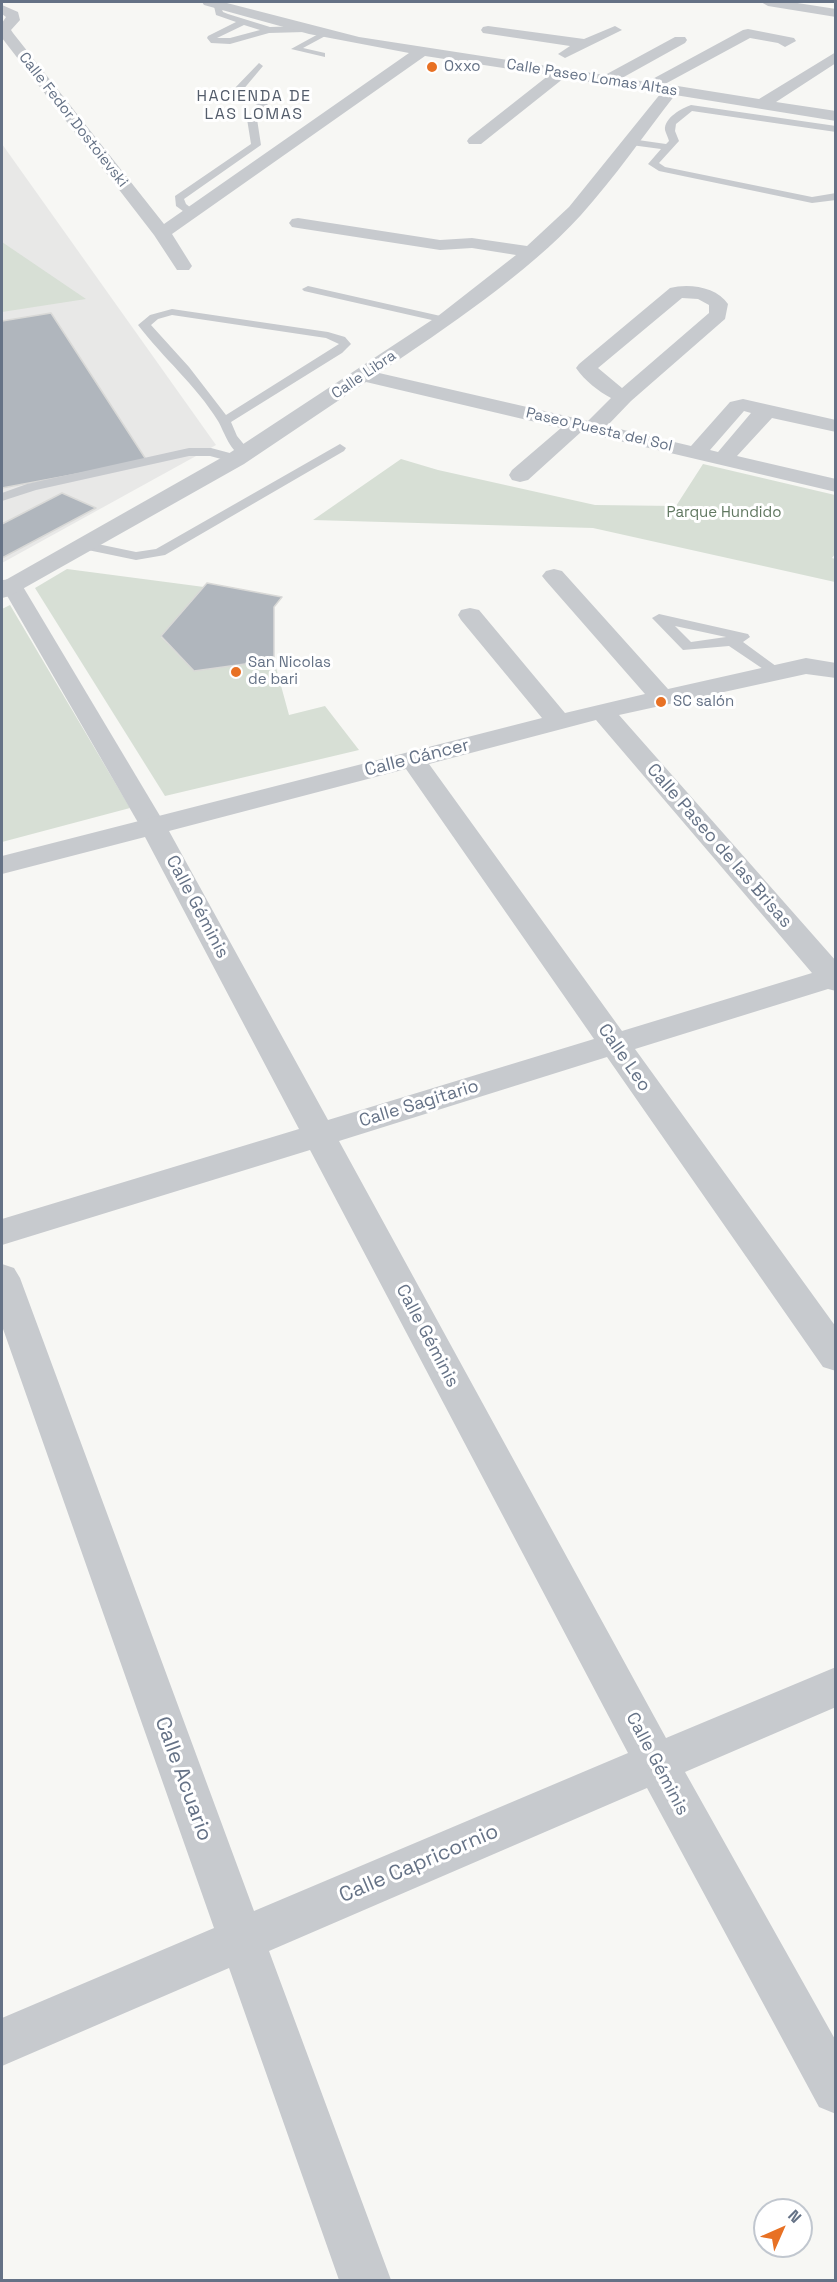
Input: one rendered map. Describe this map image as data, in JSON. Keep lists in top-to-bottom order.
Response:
{
  "streets": {
    "street": [
      "Calle Paseo Lomas Altas",
      "Calle Fedor Dostoievski",
      "Calle Libra",
      "Paseo Puesta del Sol",
      "Calle Cáncer",
      "Calle Paseo de las Brisas",
      "Calle Géminis",
      "Calle Leo",
      "Calle Sagitario",
      "Calle Acuario",
      "Calle Capricornio"
    ]
  },
  "crossings": [
    ["Calle Paseo Lomas Altas", "Calle Libra"],
    ["Calle Libra", "Paseo Puesta del Sol"],
    ["Calle Libra", "Calle Géminis"],
    ["Calle Cáncer", "Calle Paseo de las Brisas"],
    ["Calle Cáncer", "Calle Géminis"],
    ["Calle Cáncer", "Calle Leo"],
    ["Calle Paseo de las Brisas", "Calle Sagitario"],
    ["Calle Géminis", "Calle Sagitario"],
    ["Calle Géminis", "Calle Capricornio"],
    ["Calle Leo", "Calle Sagitario"],
    ["Calle Acuario", "Calle Capricornio"]
  ],
  "districts": ["HACIENDA DE LAS LOMAS"],
  "parks": ["Parque Hundido"],
  "places": ["Oxxo", "San Nicolas de bari", "SC salón"],
  "north": "top right"
}
